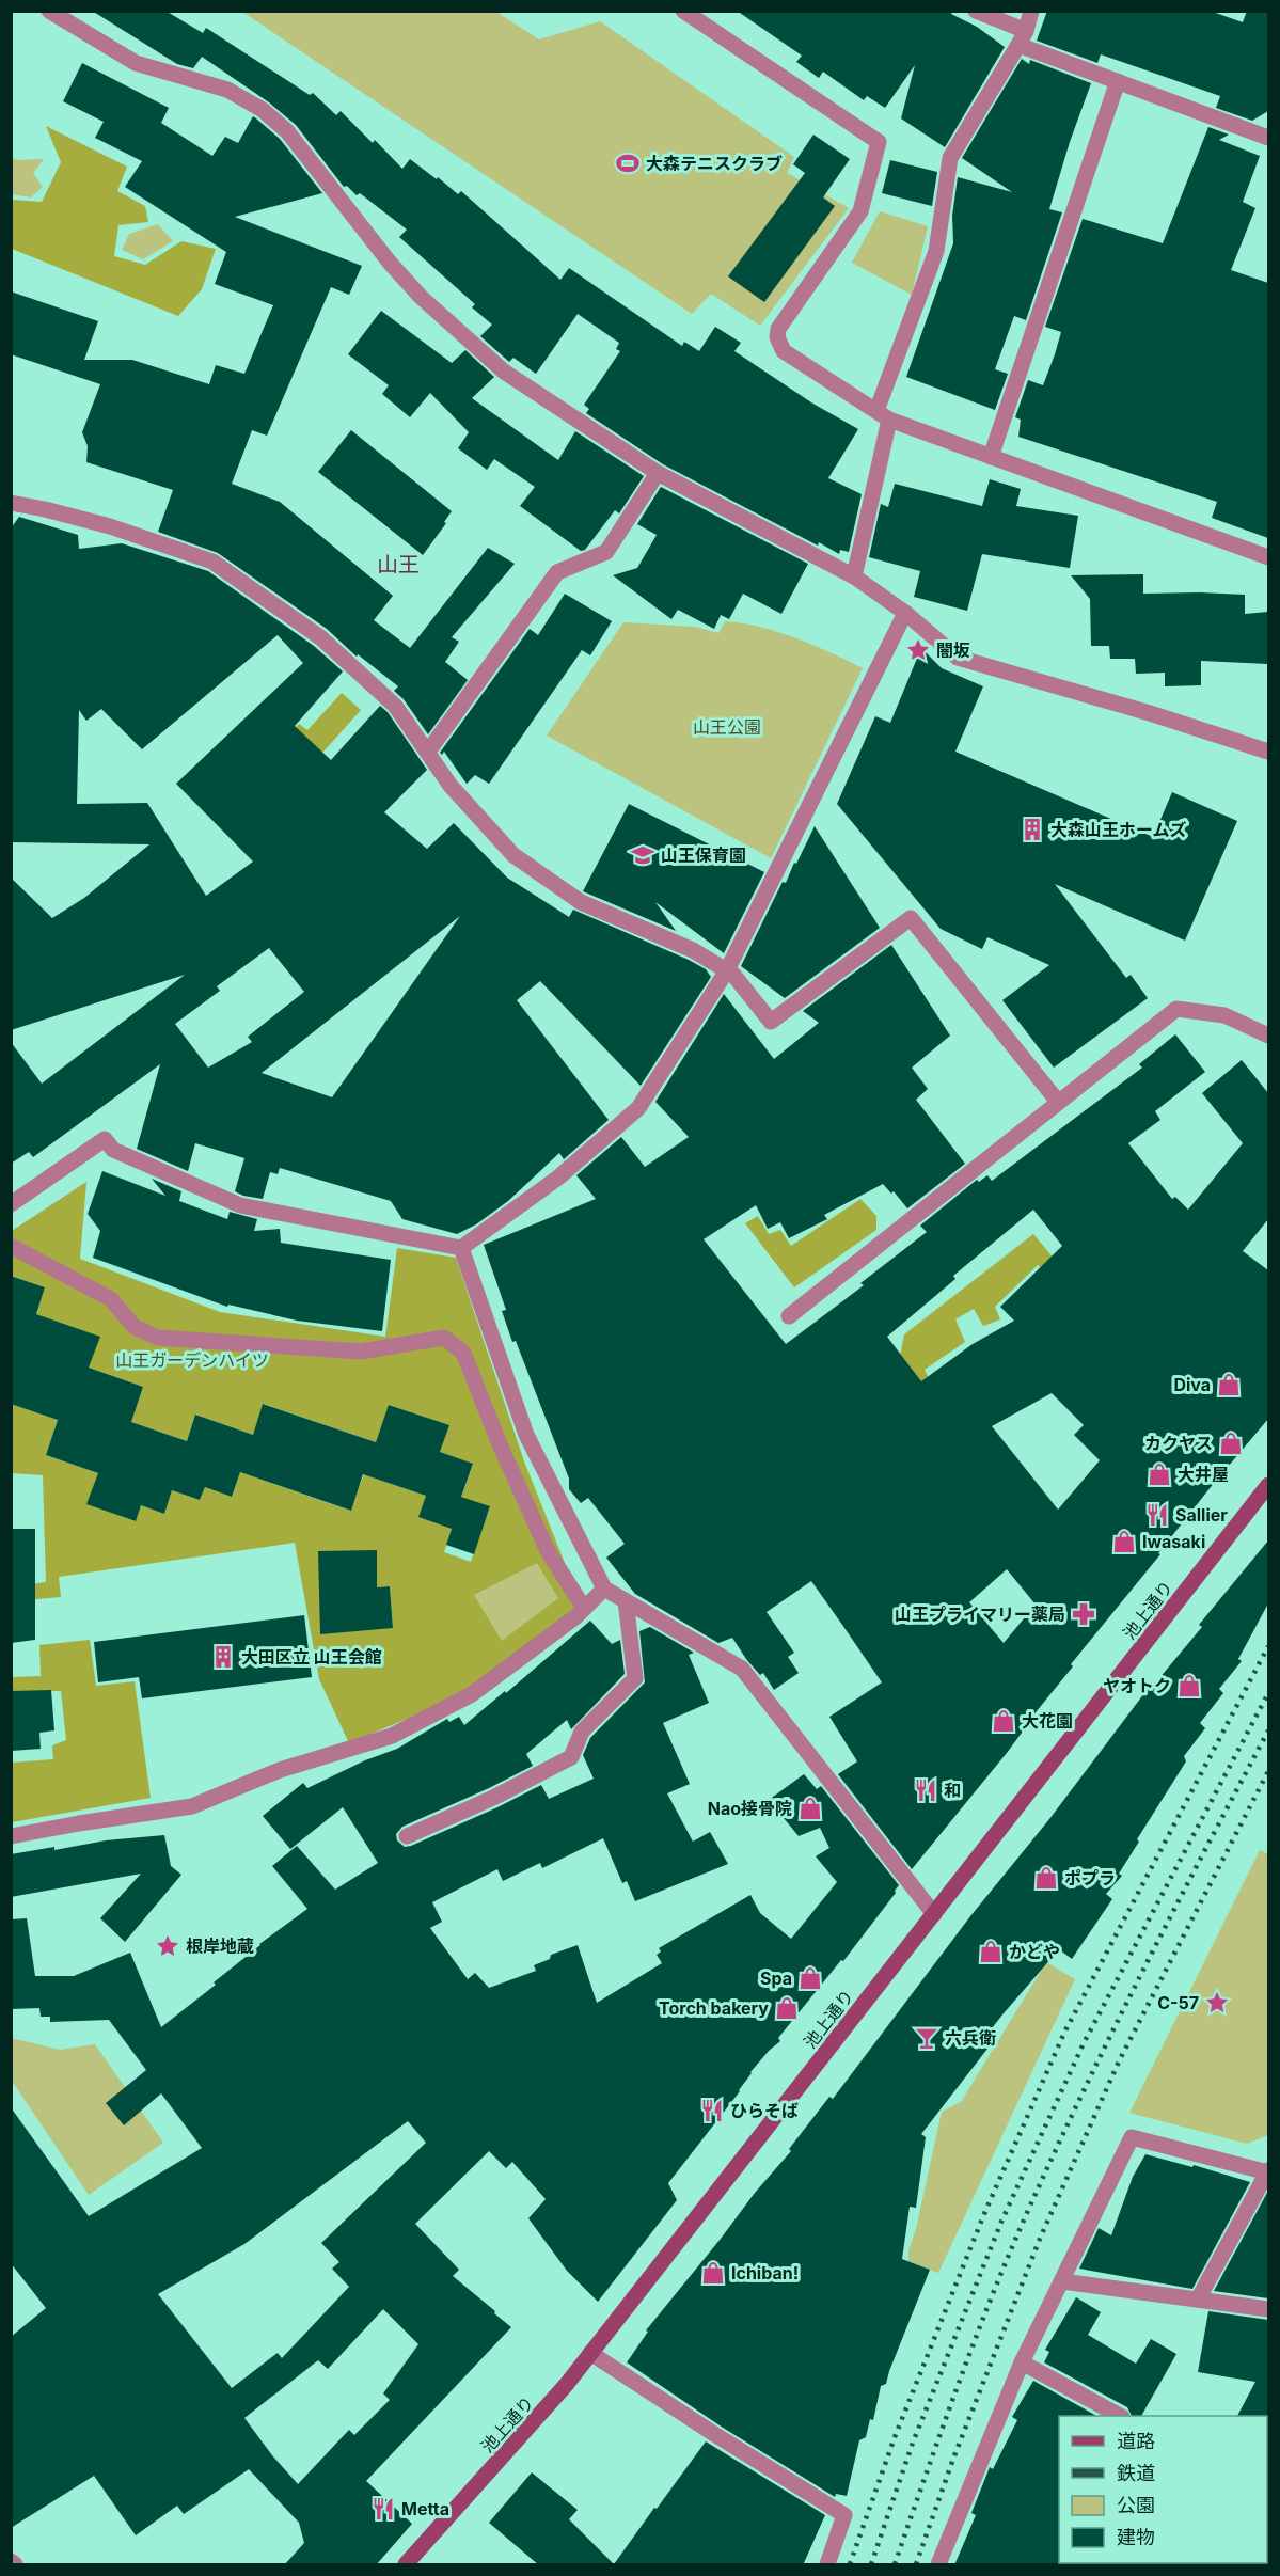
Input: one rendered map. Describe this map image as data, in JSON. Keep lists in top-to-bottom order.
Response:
{
  "streets": {
    "main road": ["池上通り"]
  },
  "districts": ["山王"],
  "parks": ["山王公園", "山王ガーデンハイツ"],
  "places": {
    "sports": ["大森テニスクラブ"],
    "place": ["闇坂", "根岸地蔵", "C-57"],
    "building": ["大森山王ホームズ", "大田区立 山王会館"],
    "school or university": ["山王保育園"],
    "shop": [
      "Diva",
      "カクヤス",
      "大井屋",
      "Iwasaki",
      "ヤオトク",
      "大花園",
      "Nao接骨院",
      "ポプラ",
      "かどや",
      "Spa",
      "Torch bakery",
      "Ichiban!"
    ],
    "restaurant": [
      "Sallier",
      "和",
      "ひらそば",
      "Metta"
    ],
    "pharmacy": ["山王プライマリー薬局"],
    "bar": ["六兵衛"]
  },
  "legend": [
    "道路",
    "鉄道",
    "公園",
    "建物"
  ]
}
